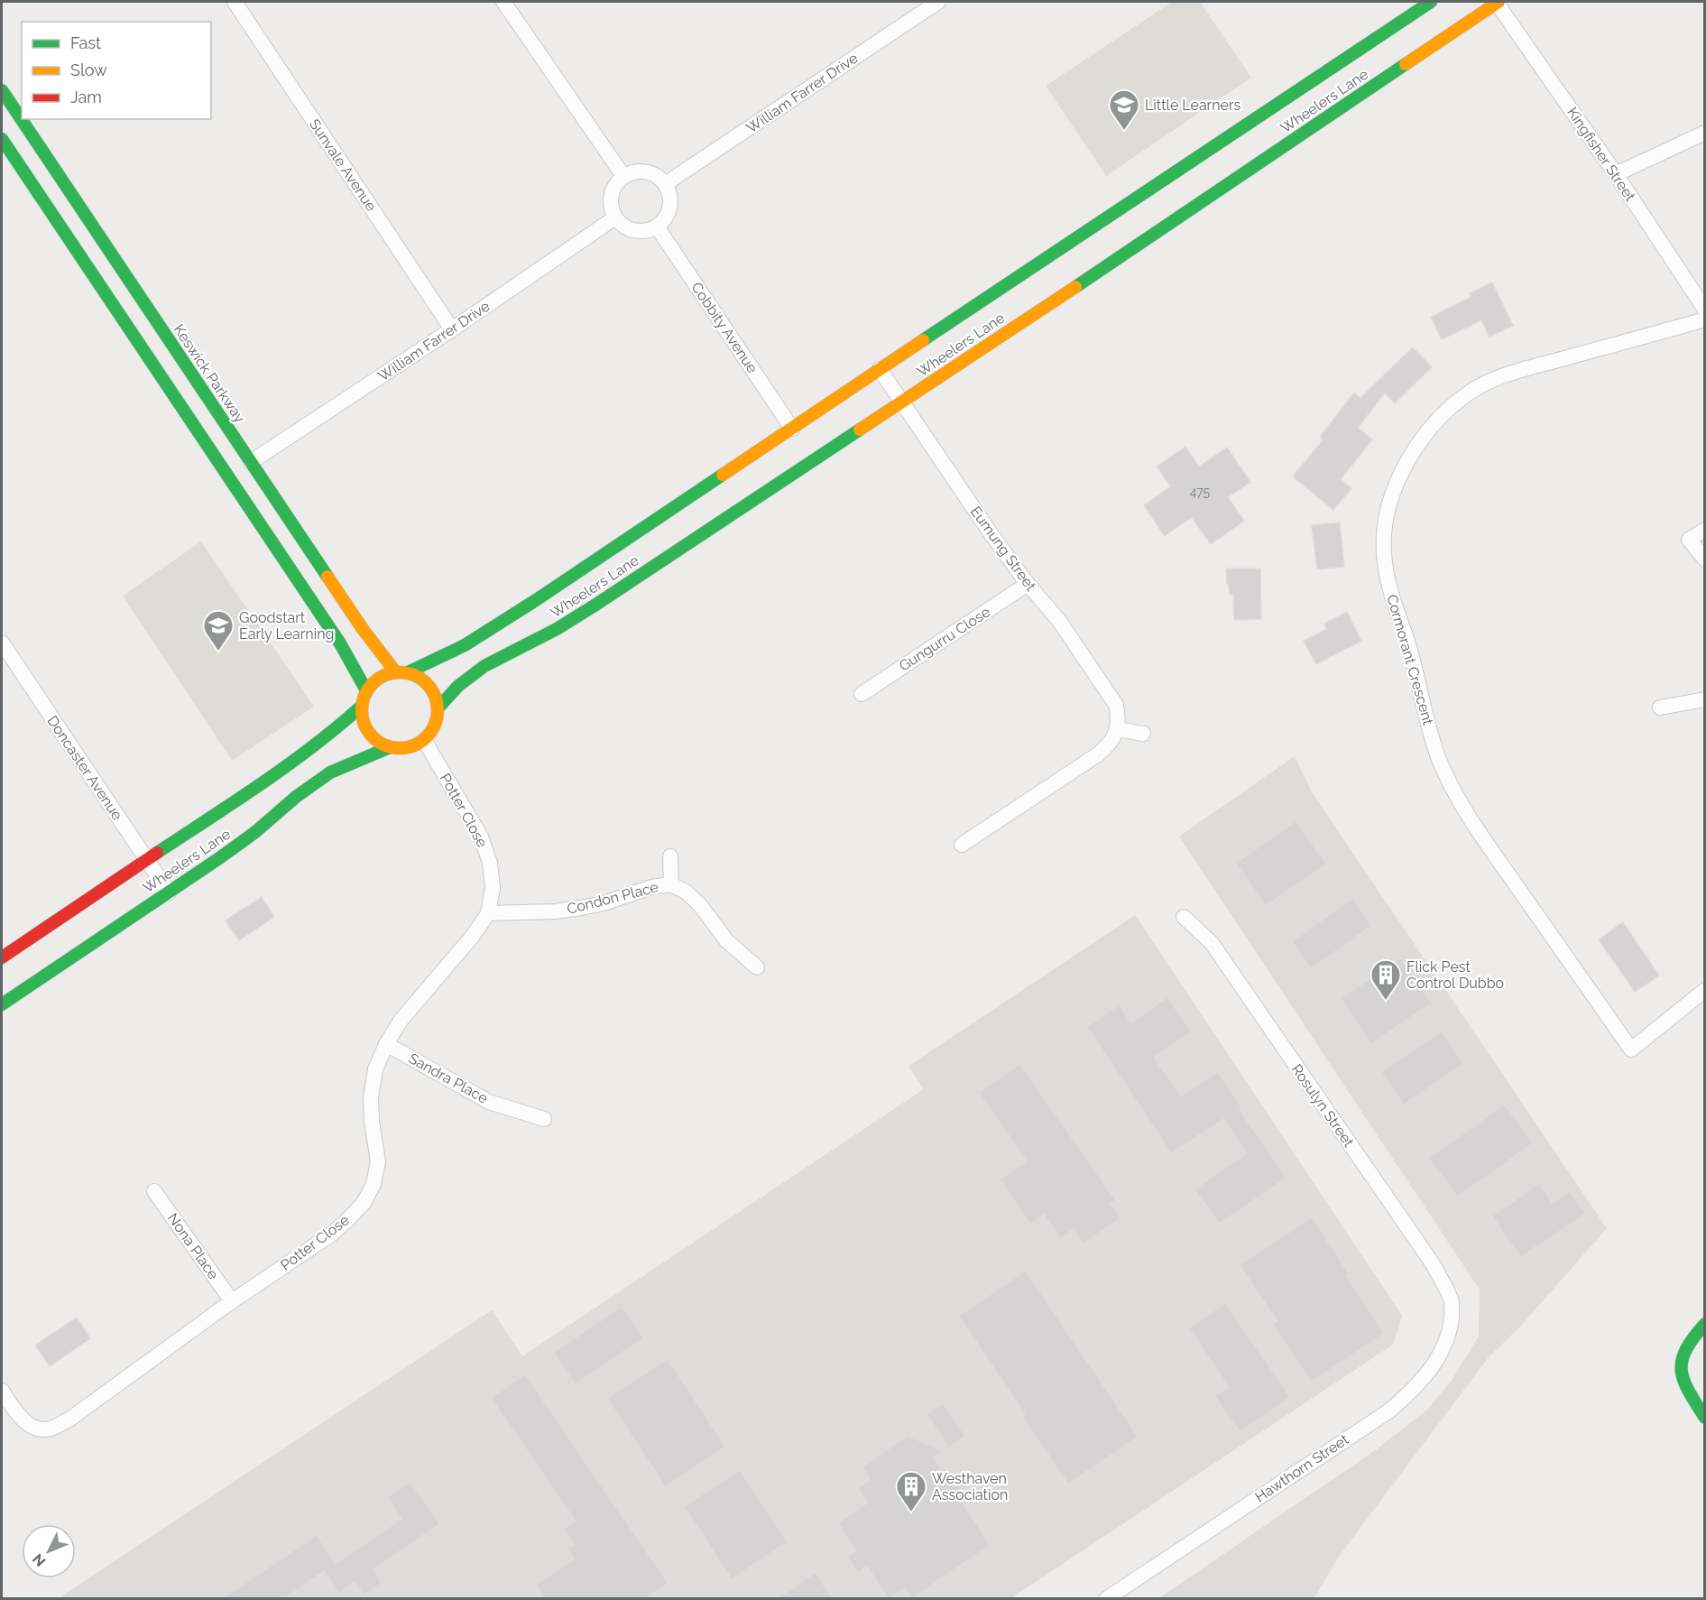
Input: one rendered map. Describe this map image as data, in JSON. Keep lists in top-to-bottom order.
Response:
{
  "streets": {
    "main road": ["Wheelers Lane", "Keswick Parkway"],
    "street": [
      "William Farrer Drive",
      "Kingfisher Street",
      "Sunvale Avenue",
      "Cobbity Avenue",
      "Eumung Street",
      "Gungurru Close",
      "Cormorant Crescent",
      "Doncaster Avenue",
      "Potter Close",
      "Condon Place",
      "Sandra Place",
      "Rosulyn Street",
      "Nona Place",
      "Hawthorn Street"
    ]
  },
  "crossings": [
    ["William Farrer Drive", "Sunvale Avenue"],
    ["William Farrer Drive", "Cobbity Avenue"],
    ["William Farrer Drive", "Keswick Parkway"],
    ["Wheelers Lane", "Kingfisher Street"],
    ["Wheelers Lane", "Cobbity Avenue"],
    ["Wheelers Lane", "Keswick Parkway"],
    ["Wheelers Lane", "Eumung Street"],
    ["Wheelers Lane", "Doncaster Avenue"],
    ["Wheelers Lane", "Potter Close"],
    ["Keswick Parkway", "Potter Close"],
    ["Eumung Street", "Gungurru Close"],
    ["Potter Close", "Condon Place"],
    ["Potter Close", "Sandra Place"],
    ["Potter Close", "Nona Place"],
    ["Rosulyn Street", "Hawthorn Street"]
  ],
  "places": {
    "school or university": ["Little Learners", "Goodstart Early Learning"],
    "building": ["Flick Pest Control Dubbo", "Westhaven Association"]
  },
  "house_numbers": ["475"],
  "legend": ["Fast", "Slow", "Jam"],
  "north": "bottom left"
}
